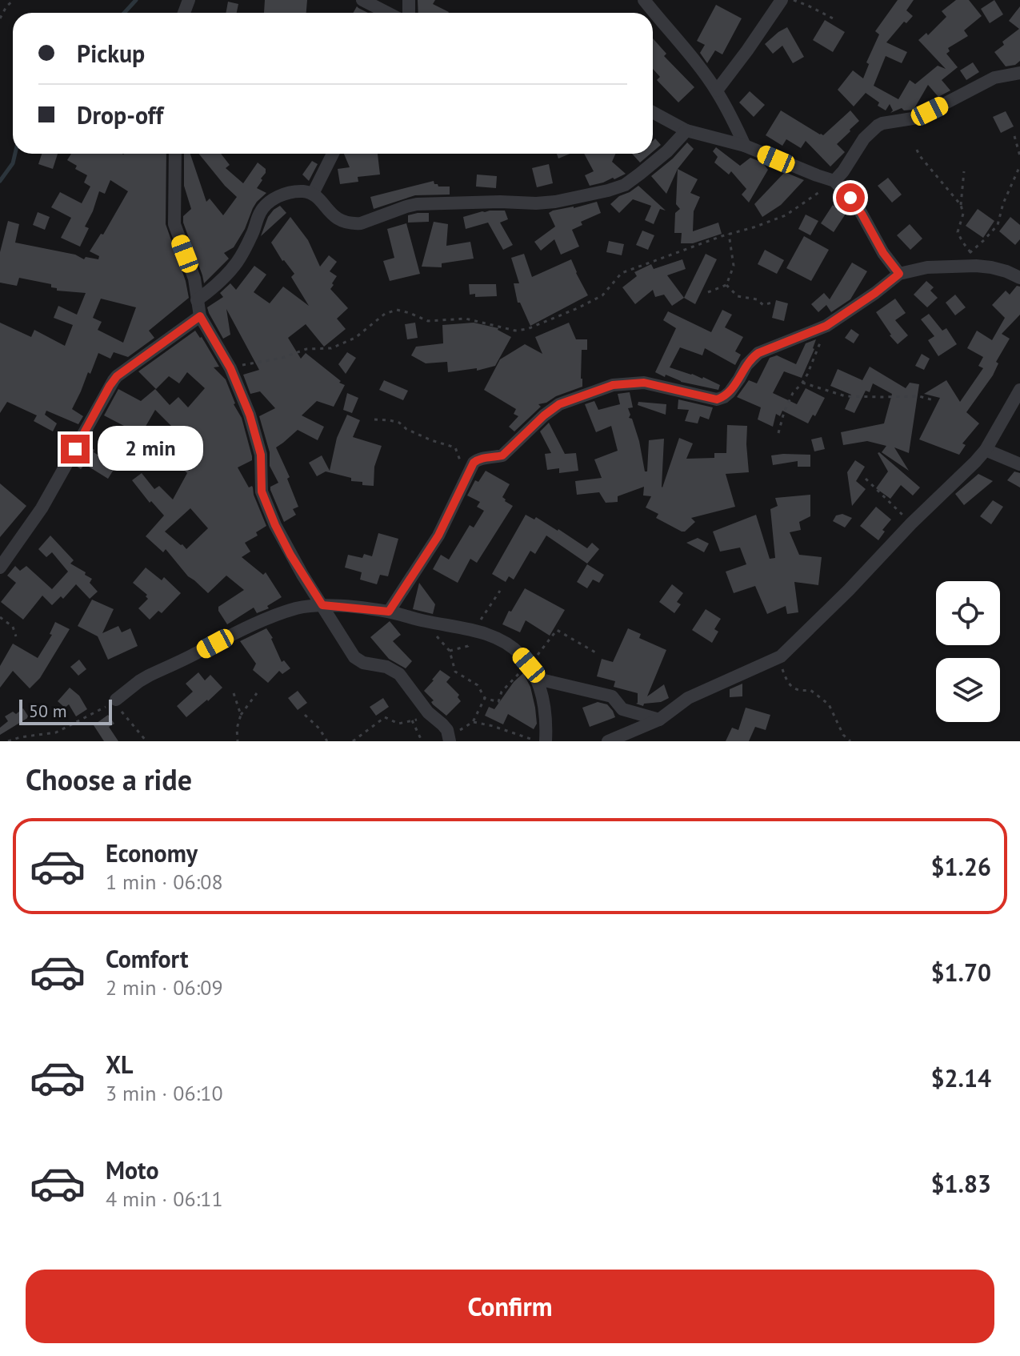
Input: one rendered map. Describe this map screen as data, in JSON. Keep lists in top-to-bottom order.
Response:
{
  "scale_bar": "50 m",
  "page": {
    "banner": ["Pickup", "Drop-off"],
    "bubble": "2 min",
    "scale": "50 m",
    "heading": "Choose a ride",
    "list": [
      {
        "name": "Economy",
        "note": "1 min · 06:08",
        "value": "$1.26"
      },
      {
        "name": "Comfort",
        "note": "2 min · 06:09",
        "value": "$1.70"
      },
      {
        "name": "XL",
        "note": "3 min · 06:10",
        "value": "$2.14"
      },
      {
        "name": "Moto",
        "note": "4 min · 06:11",
        "value": "$1.83"
      }
    ],
    "buttons": "Confirm"
  }
}
